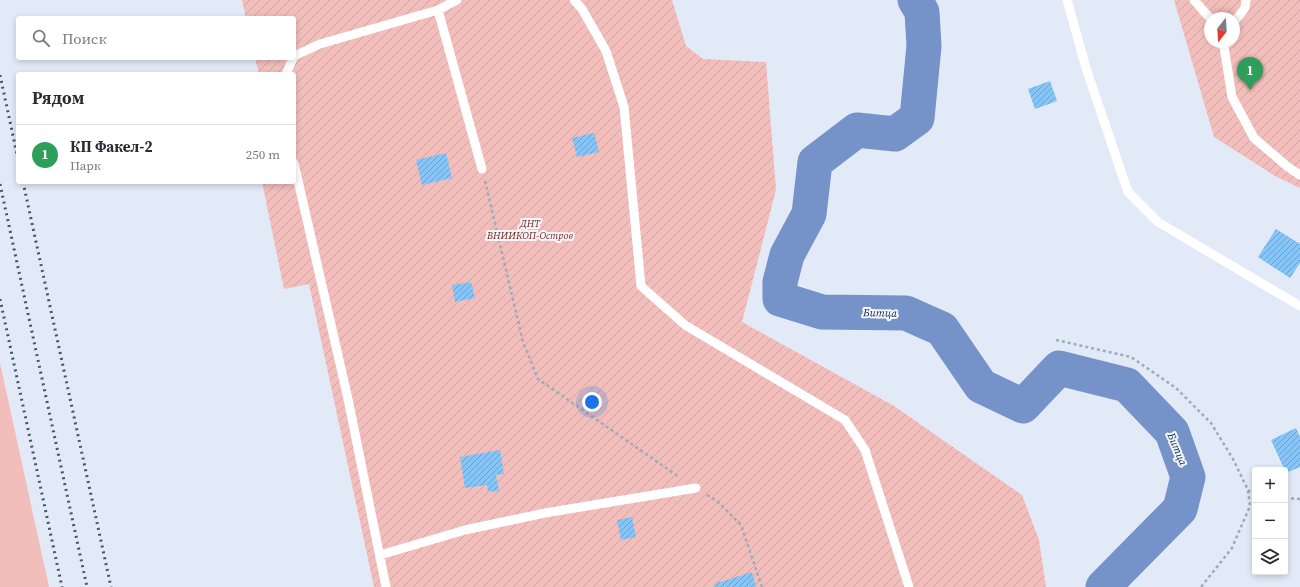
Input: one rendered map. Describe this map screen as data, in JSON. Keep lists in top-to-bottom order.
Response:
{
  "water": ["Битца"],
  "parks": ["ДНТ ВНИИКОП-Остров"],
  "north": "bottom",
  "page": {
    "search": "Поиск",
    "pins": "1",
    "heading": "Рядом",
    "list": [
      {
        "mark": "1",
        "name": "КП Факел-2",
        "note": "Парк",
        "value": "250 m"
      }
    ],
    "map_buttons": ["+", "−"]
  }
}
